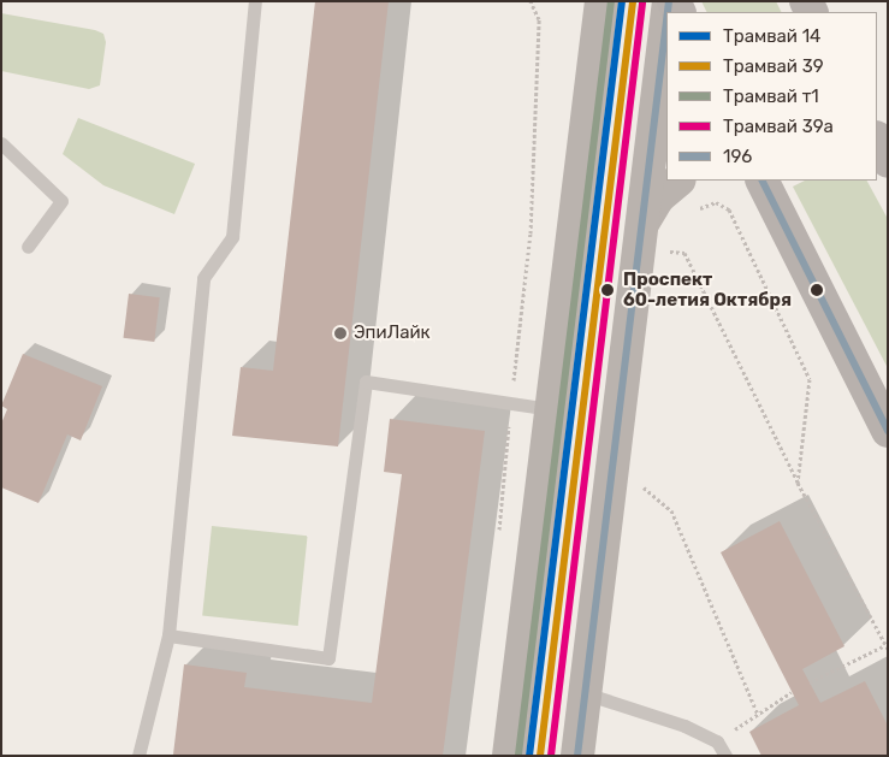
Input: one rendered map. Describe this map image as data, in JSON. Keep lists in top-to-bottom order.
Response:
{
  "places": ["Проспект 60-летия Октября", "ЭпиЛайк"],
  "lines": [
    "tram line 14",
    "tram line т1",
    "transit line 196",
    "tram line 39",
    "tram line 39а"
  ],
  "legend": [
    "Трамвай 14",
    "Трамвай 39",
    "Трамвай т1",
    "Трамвай 39а",
    "196"
  ]
}
